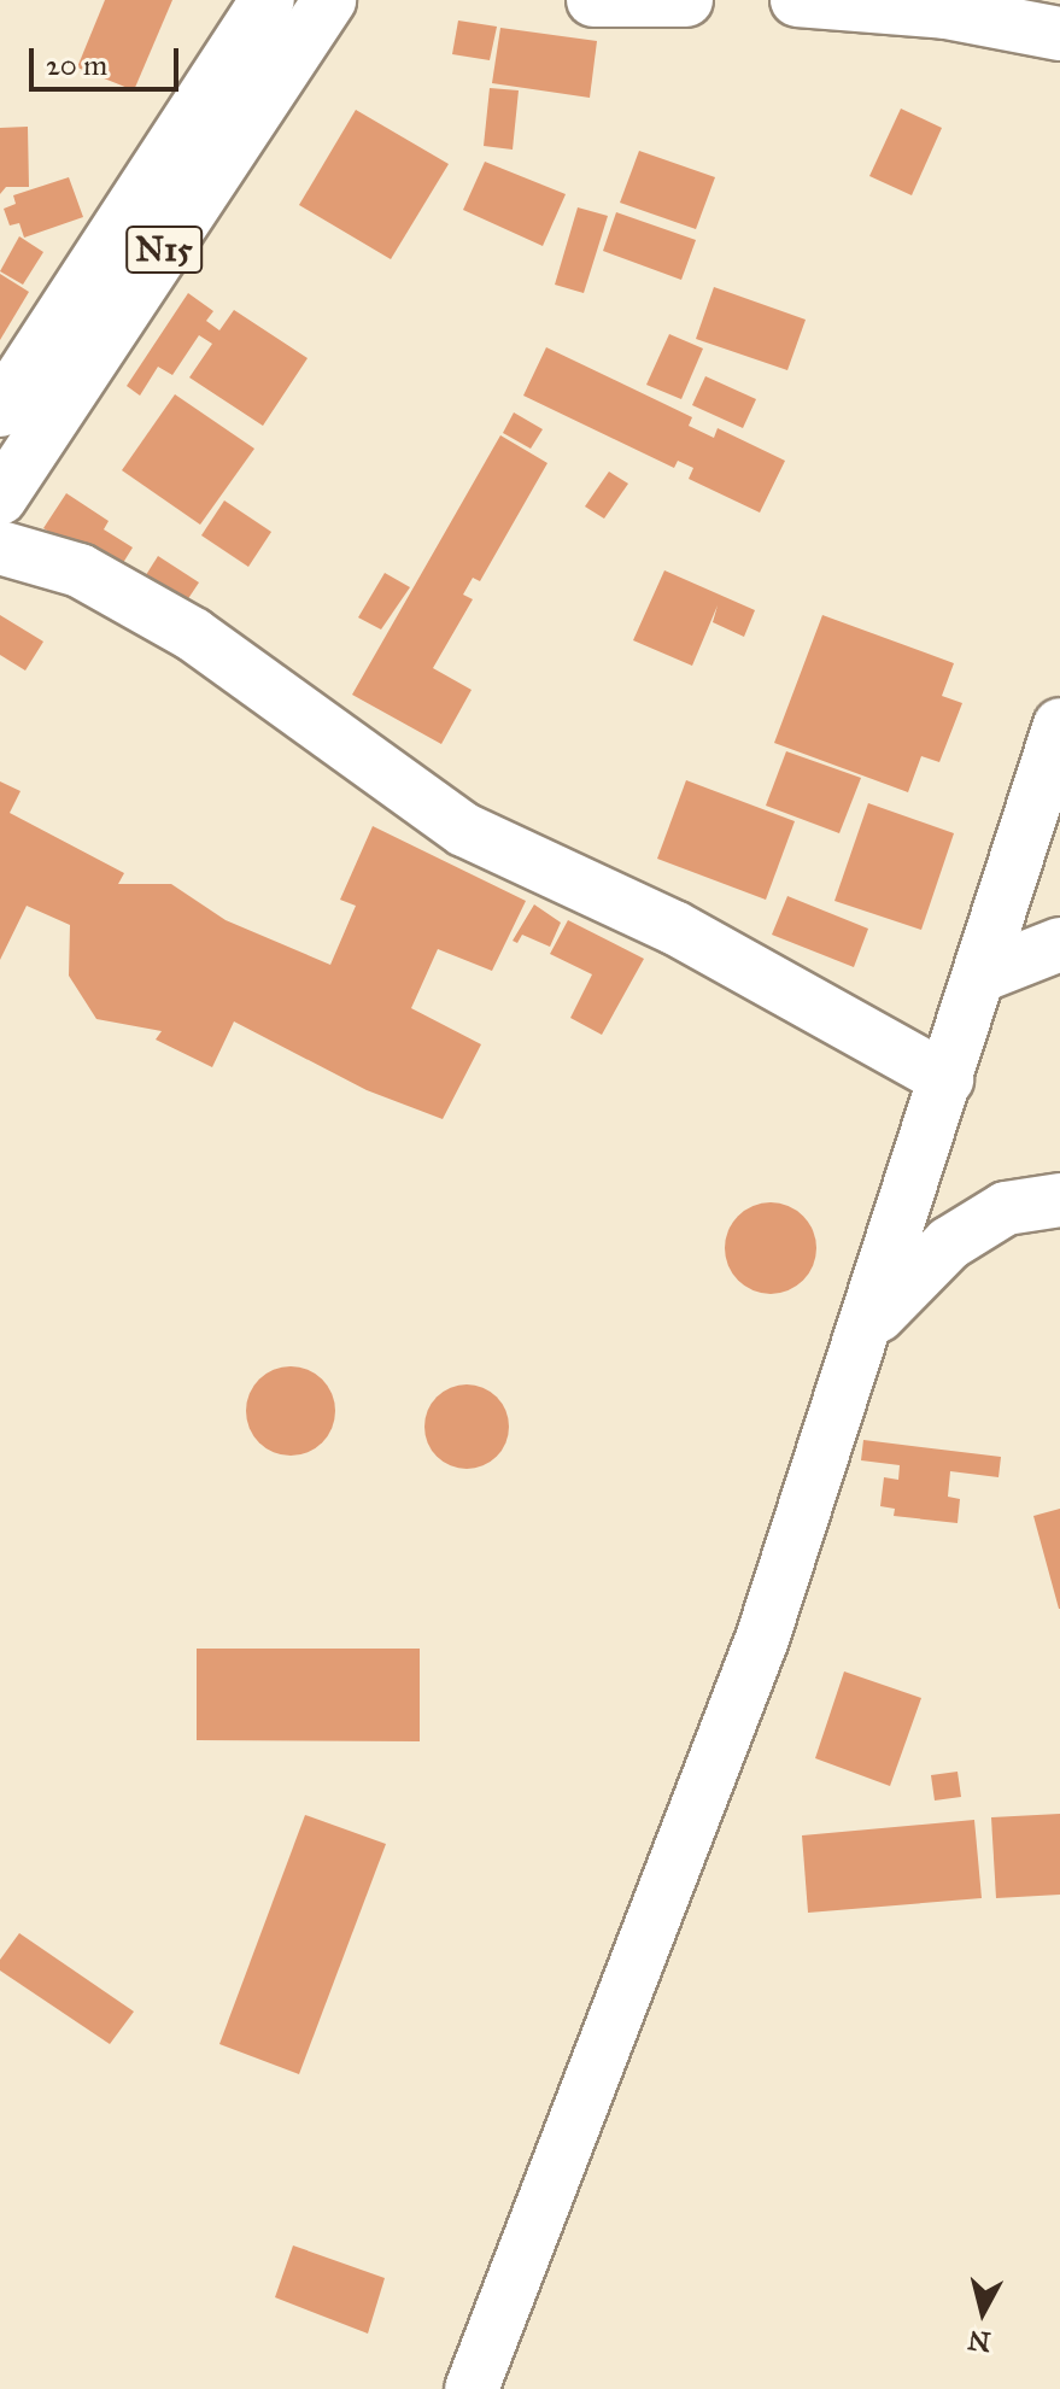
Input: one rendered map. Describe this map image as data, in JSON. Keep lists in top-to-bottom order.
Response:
{
  "streets": {
    "main road": ["N15"]
  },
  "scale_bar": "20 m",
  "north": "bottom"
}
